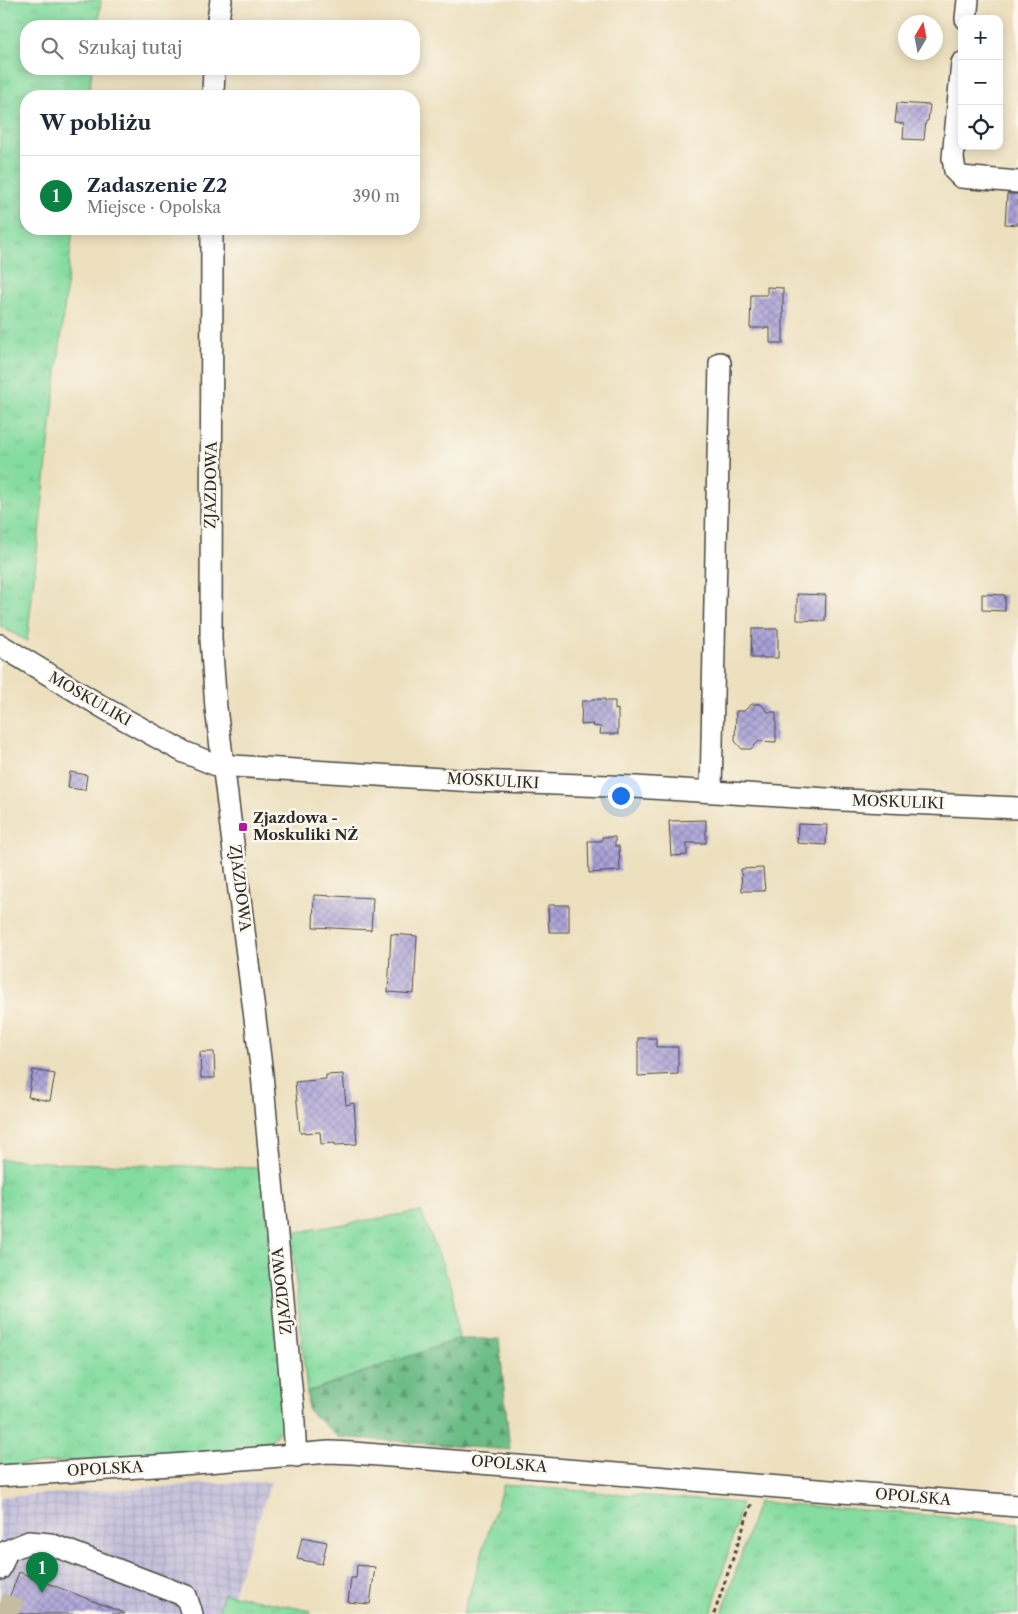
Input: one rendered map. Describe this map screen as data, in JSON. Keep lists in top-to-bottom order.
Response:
{
  "streets": {
    "street": ["ZJAZDOWA", "MOSKULIKI", "OPOLSKA"]
  },
  "crossings": [
    ["ZJAZDOWA", "MOSKULIKI"],
    ["ZJAZDOWA", "OPOLSKA"]
  ],
  "places": {
    "transit": ["Zjazdowa - Moskuliki NŻ"]
  },
  "north": "top",
  "page": {
    "map_buttons": ["+", "−"],
    "search": "Szukaj tutaj",
    "heading": "W pobliżu",
    "list": [
      {
        "mark": "1",
        "name": "Zadaszenie Z2",
        "note": "Miejsce · Opolska",
        "value": "390 m"
      }
    ],
    "pins": "1"
  }
}
